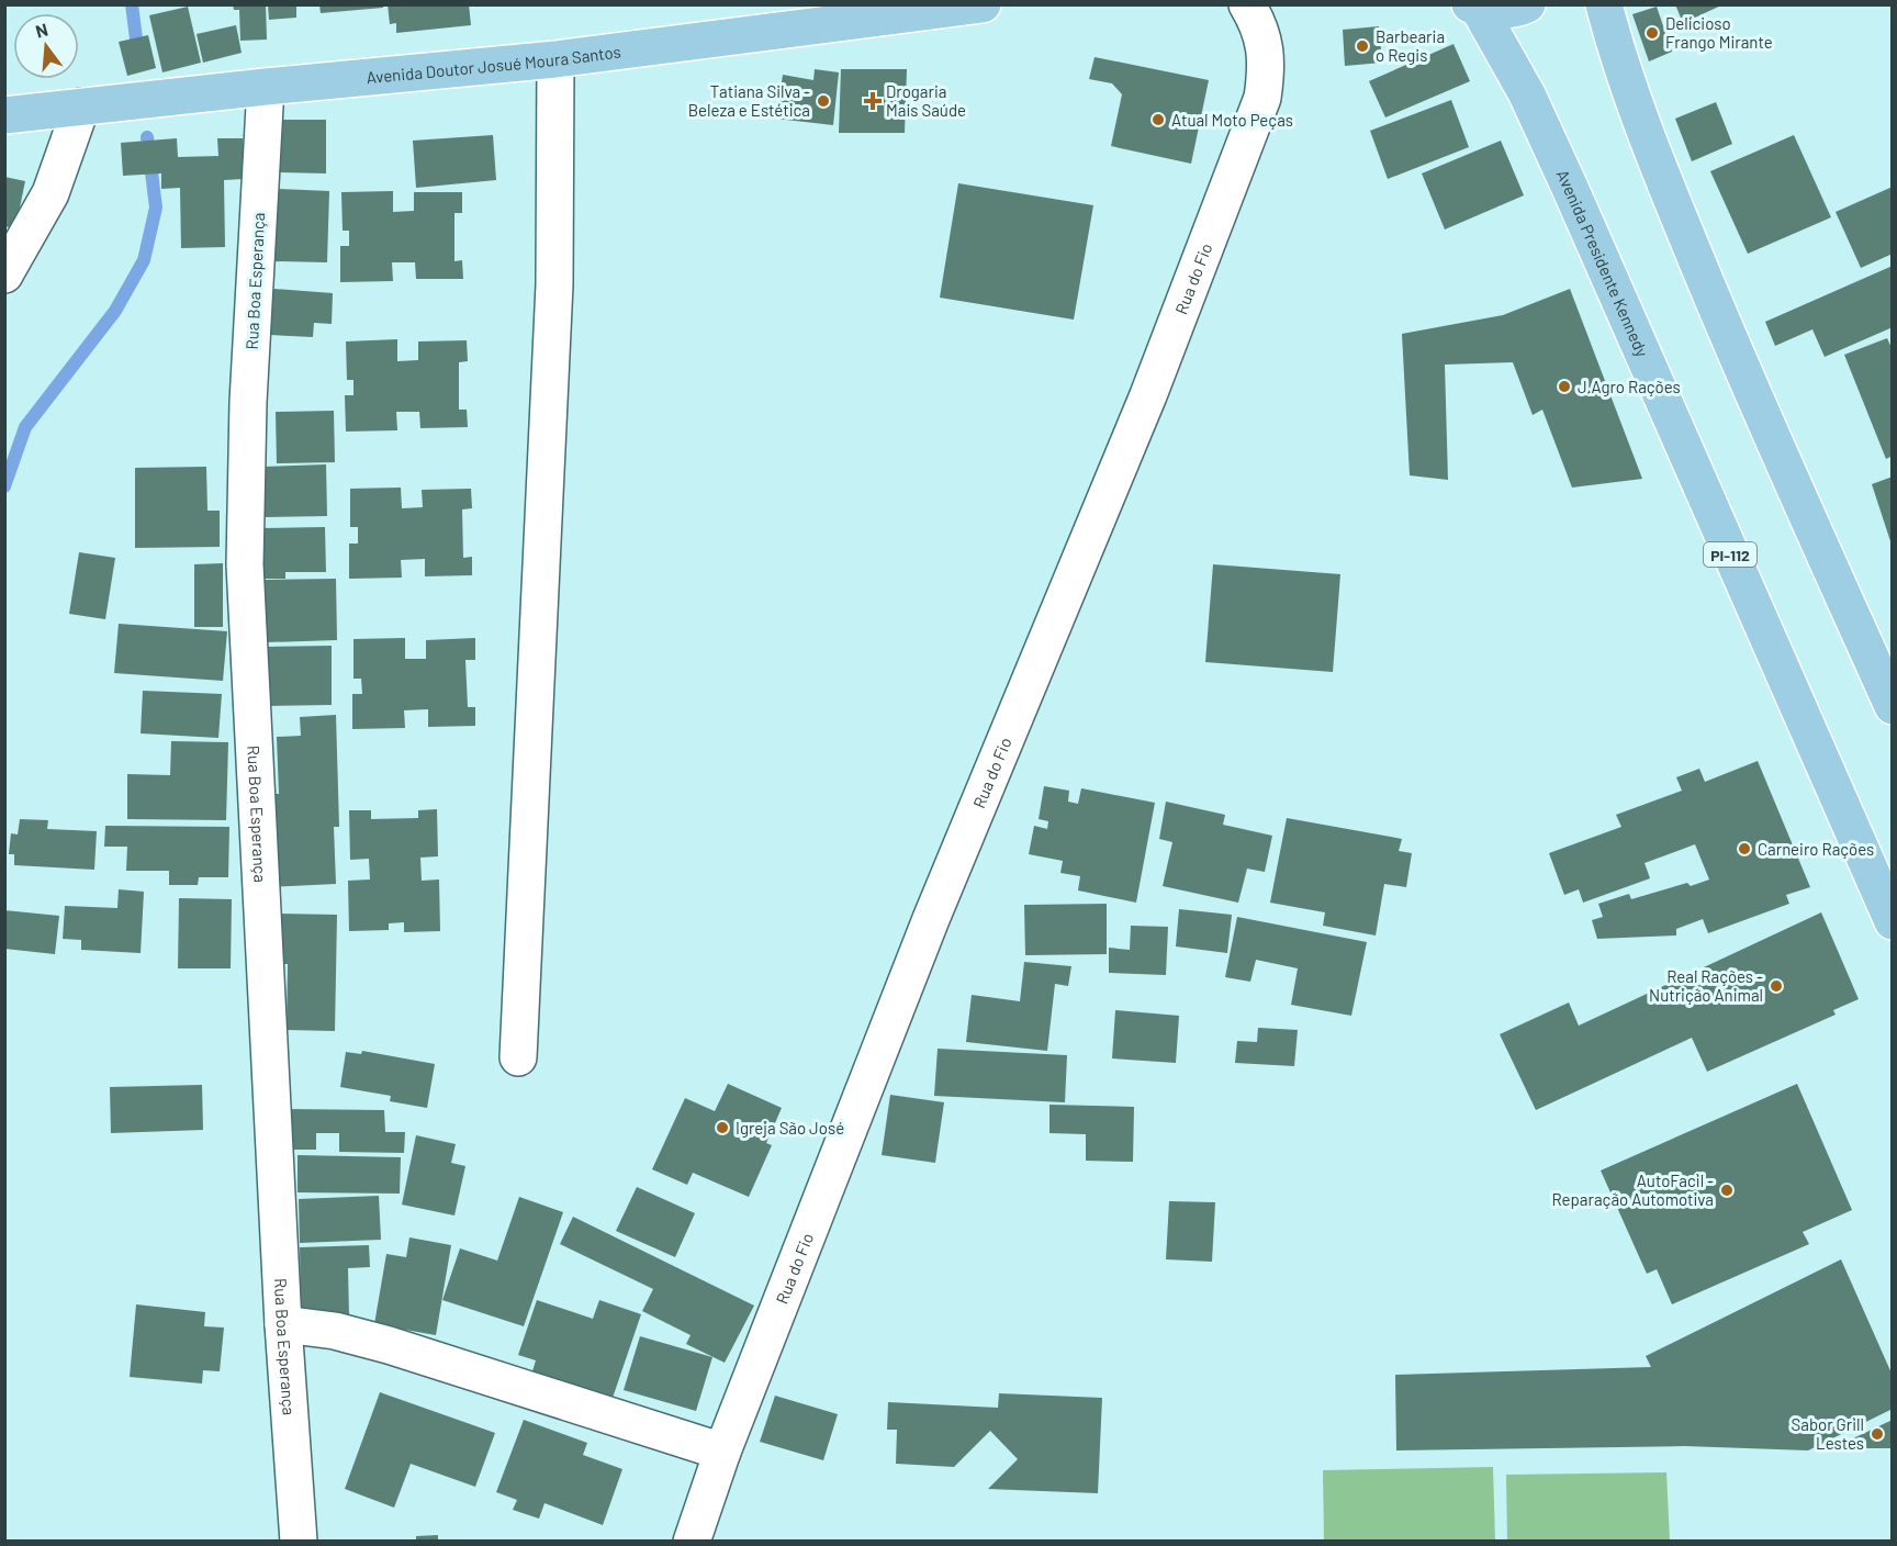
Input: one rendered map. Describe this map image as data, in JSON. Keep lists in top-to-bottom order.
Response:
{
  "streets": {
    "main road": ["Avenida Doutor Josué Moura Santos", "Avenida Presidente Kennedy", "PI-112"],
    "street": ["Rua do Fio", "Rua Boa Esperança"]
  },
  "crossings": [
    ["Avenida Doutor Josué Moura Santos", "Rua Boa Esperança"]
  ],
  "places": {
    "other": [
      "Delicioso Frango Mirante",
      "Barbearia o Regis",
      "Tatiana Silva - Beleza e Estética",
      "Atual Moto Peças",
      "J.Agro Rações",
      "Carneiro Rações",
      "Real Rações - Nutrição Animal",
      "Igreja São José",
      "AutoFacil - Reparação Automotiva",
      "Sabor Grill Lestes"
    ],
    "health": ["Drogaria Mais Saúde"]
  },
  "north": "top"
}
